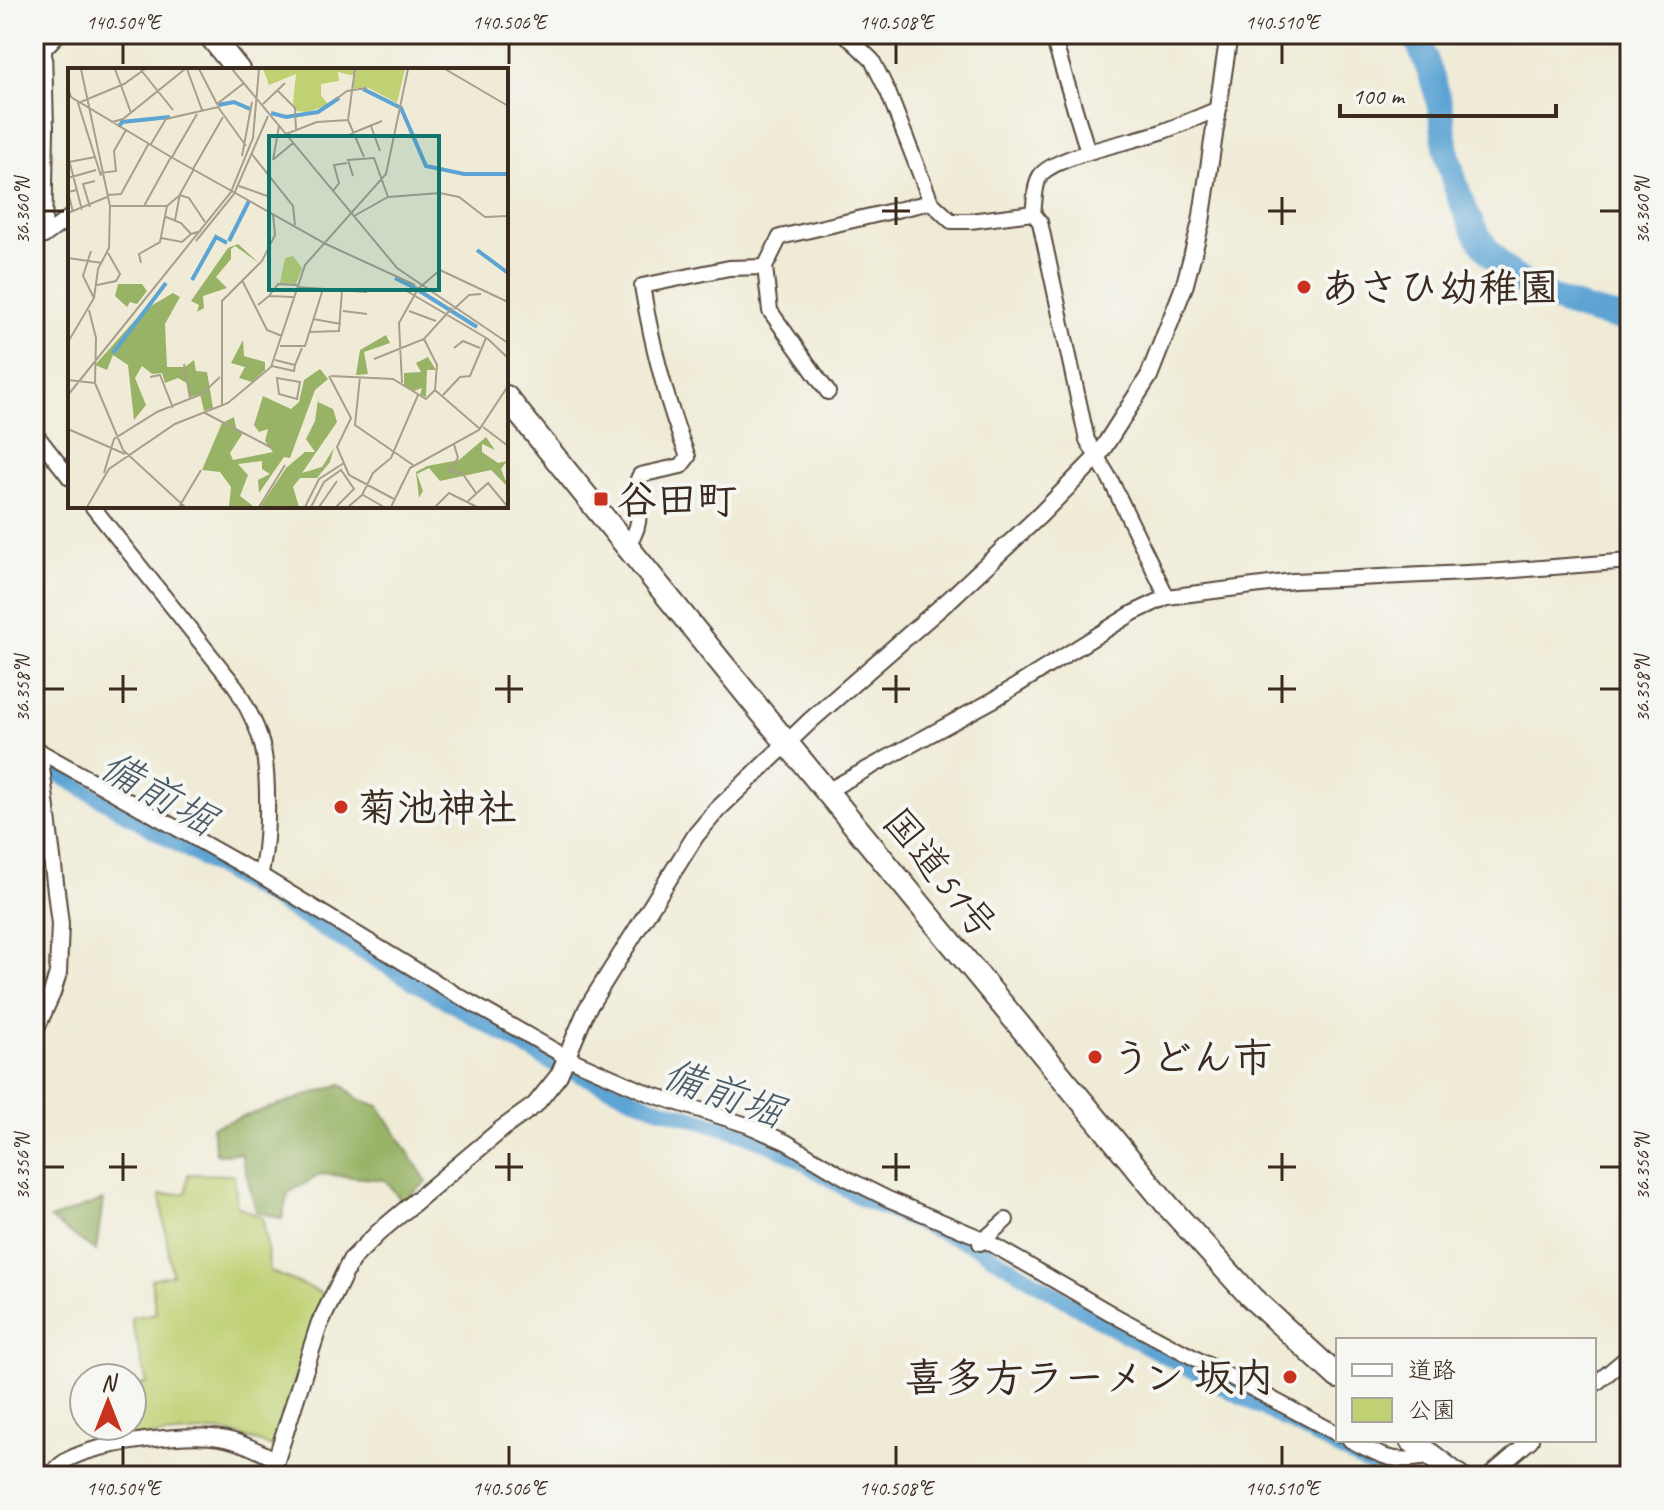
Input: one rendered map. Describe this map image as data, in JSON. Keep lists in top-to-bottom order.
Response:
{
  "streets": {
    "highway": ["国道51号"]
  },
  "water": ["備前堀"],
  "places": {
    "other": [
      "あさひ幼稚園",
      "菊池神社",
      "うどん市",
      "喜多方ラーメン 坂内"
    ],
    "transit": ["谷田町"]
  },
  "legend": ["道路", "公園"],
  "scale_bar": "100 m",
  "north": "top",
  "coordinates": [
    "140.504°E",
    "140.506°E",
    "140.508°E",
    "140.510°E",
    "36.360°N",
    "36.358°N",
    "36.356°N"
  ]
}
